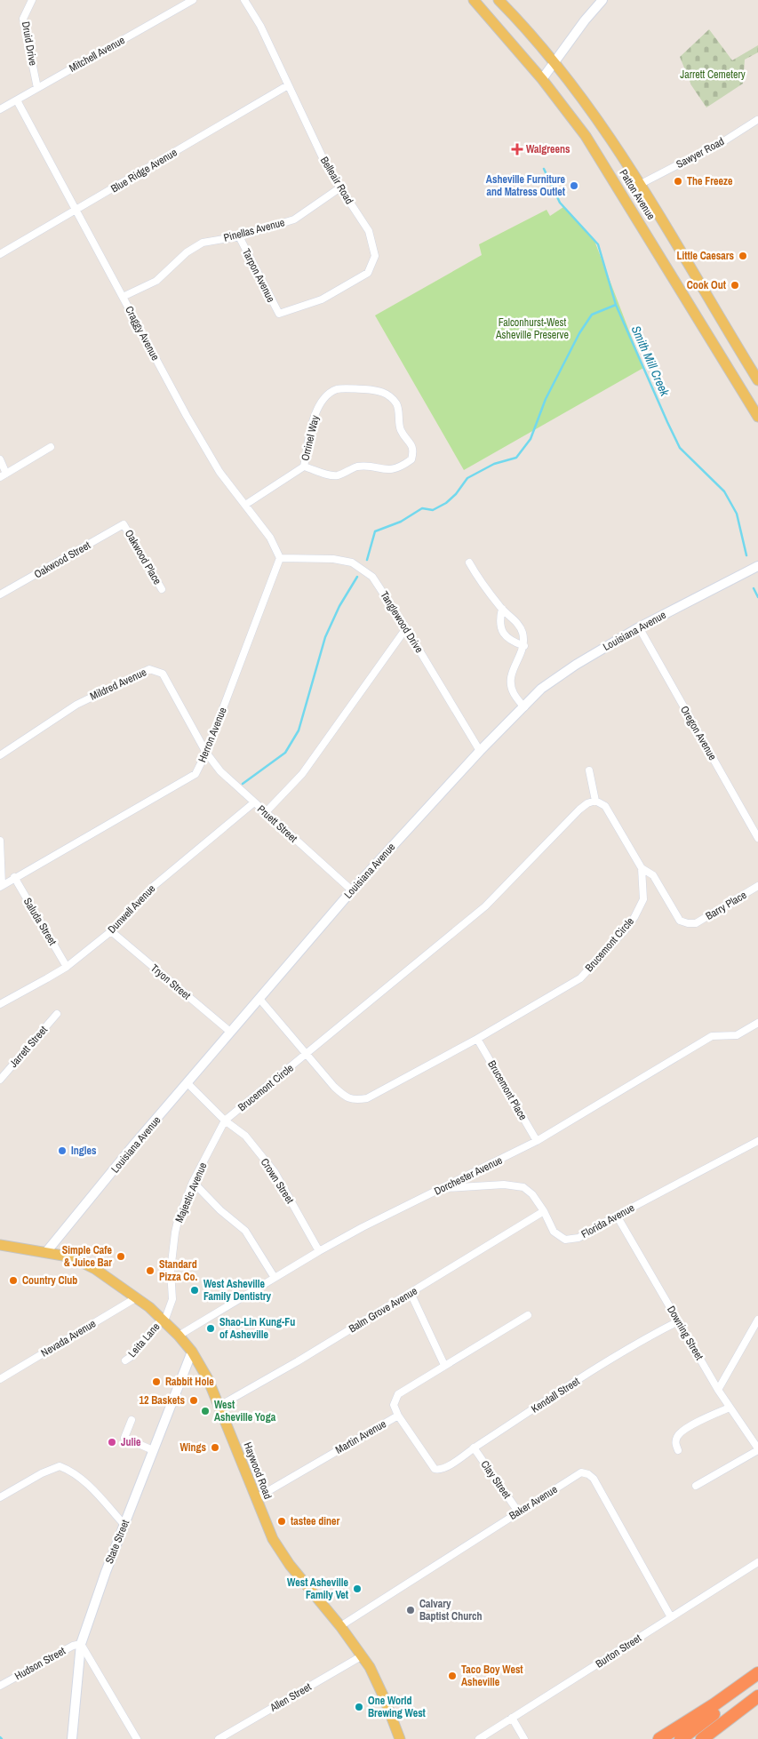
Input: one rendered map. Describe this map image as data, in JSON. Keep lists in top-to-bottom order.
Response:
{
  "streets": {
    "main road": ["Patton Avenue", "Haywood Road"],
    "street": [
      "Druid Drive",
      "Mitchell Avenue",
      "Sawyer Road",
      "Blue Ridge Avenue",
      "Belleair Road",
      "Pinellas Avenue",
      "Tarpon Avenue",
      "Craggy Avenue",
      "Orrinel Way",
      "Oakwood Place",
      "Oakwood Street",
      "Tanglewood Drive",
      "Louisiana Avenue",
      "Mildred Avenue",
      "Oregon Avenue",
      "Herron Avenue",
      "Pruett Street",
      "Barry Place",
      "Dunwell Avenue",
      "Saluda Street",
      "Brucemont Circle",
      "Tryon Street",
      "Jarrett Street",
      "Brucemont Place",
      "Dorchester Avenue",
      "Crown Street",
      "Majestic Avenue",
      "Florida Avenue",
      "Balm Grove Avenue",
      "Downing Street",
      "Nevada Avenue",
      "Leita Lane",
      "Kendall Street",
      "Martin Avenue",
      "Clay Street",
      "Baker Avenue",
      "State Street",
      "Burton Street",
      "Hudson Street",
      "Allen Street"
    ]
  },
  "crossings": [
    ["Druid Drive", "Mitchell Avenue"],
    ["Mitchell Avenue", "Craggy Avenue"],
    ["Sawyer Road", "Patton Avenue"],
    ["Blue Ridge Avenue", "Belleair Road"],
    ["Blue Ridge Avenue", "Craggy Avenue"],
    ["Belleair Road", "Pinellas Avenue"],
    ["Belleair Road", "Tarpon Avenue"],
    ["Pinellas Avenue", "Tarpon Avenue"],
    ["Pinellas Avenue", "Craggy Avenue"],
    ["Craggy Avenue", "Orrinel Way"],
    ["Craggy Avenue", "Tanglewood Drive"],
    ["Craggy Avenue", "Herron Avenue"],
    ["Oakwood Place", "Oakwood Street"],
    ["Tanglewood Drive", "Louisiana Avenue"],
    ["Tanglewood Drive", "Herron Avenue"],
    ["Louisiana Avenue", "Oregon Avenue"],
    ["Louisiana Avenue", "Pruett Street"],
    ["Louisiana Avenue", "Brucemont Circle"],
    ["Louisiana Avenue", "Tryon Street"],
    ["Louisiana Avenue", "Haywood Road"],
    ["Mildred Avenue", "Herron Avenue"],
    ["Mildred Avenue", "Pruett Street"],
    ["Herron Avenue", "Pruett Street"],
    ["Herron Avenue", "Saluda Street"],
    ["Pruett Street", "Dunwell Avenue"],
    ["Barry Place", "Brucemont Circle"],
    ["Dunwell Avenue", "Saluda Street"],
    ["Dunwell Avenue", "Tryon Street"],
    ["Brucemont Circle", "Brucemont Place"],
    ["Brucemont Circle", "Crown Street"],
    ["Brucemont Circle", "Majestic Avenue"],
    ["Brucemont Place", "Dorchester Avenue"],
    ["Dorchester Avenue", "Crown Street"],
    ["Dorchester Avenue", "Florida Avenue"],
    ["Dorchester Avenue", "Haywood Road"],
    ["Crown Street", "Majestic Avenue"],
    ["Majestic Avenue", "Leita Lane"],
    ["Majestic Avenue", "Haywood Road"],
    ["Florida Avenue", "Balm Grove Avenue"],
    ["Florida Avenue", "Downing Street"],
    ["Balm Grove Avenue", "Haywood Road"],
    ["Downing Street", "Kendall Street"],
    ["Nevada Avenue", "Haywood Road"],
    ["Leita Lane", "Haywood Road"],
    ["Kendall Street", "Martin Avenue"],
    ["Kendall Street", "Clay Street"],
    ["Martin Avenue", "Haywood Road"],
    ["Haywood Road", "Baker Avenue"],
    ["Haywood Road", "State Street"],
    ["Haywood Road", "Allen Street"],
    ["Clay Street", "Baker Avenue"],
    ["Baker Avenue", "Burton Street"],
    ["State Street", "Hudson Street"]
  ],
  "water": ["Smith Mill Creek"],
  "parks": ["Jarrett Cemetery", "Falconhurst-West Asheville Preserve"],
  "places": {
    "health": ["Walgreens"],
    "other": [
      "The Freeze",
      "Asheville Furniture and Matress Outlet",
      "Little Caesars",
      "Cook Out",
      "Ingles",
      "Simple Cafe & Juice Bar",
      "Standard Pizza Co.",
      "Country Club",
      "West Asheville Family Dentistry",
      "Shao-Lin Kung-Fu of Asheville",
      "Rabbit Hole",
      "12 Baskets",
      "West Asheville Yoga",
      "Julie",
      "Wings",
      "tastee diner",
      "West Asheville Family Vet",
      "Calvary Baptist Church",
      "Taco Boy West Asheville",
      "One World Brewing West"
    ]
  }
}
